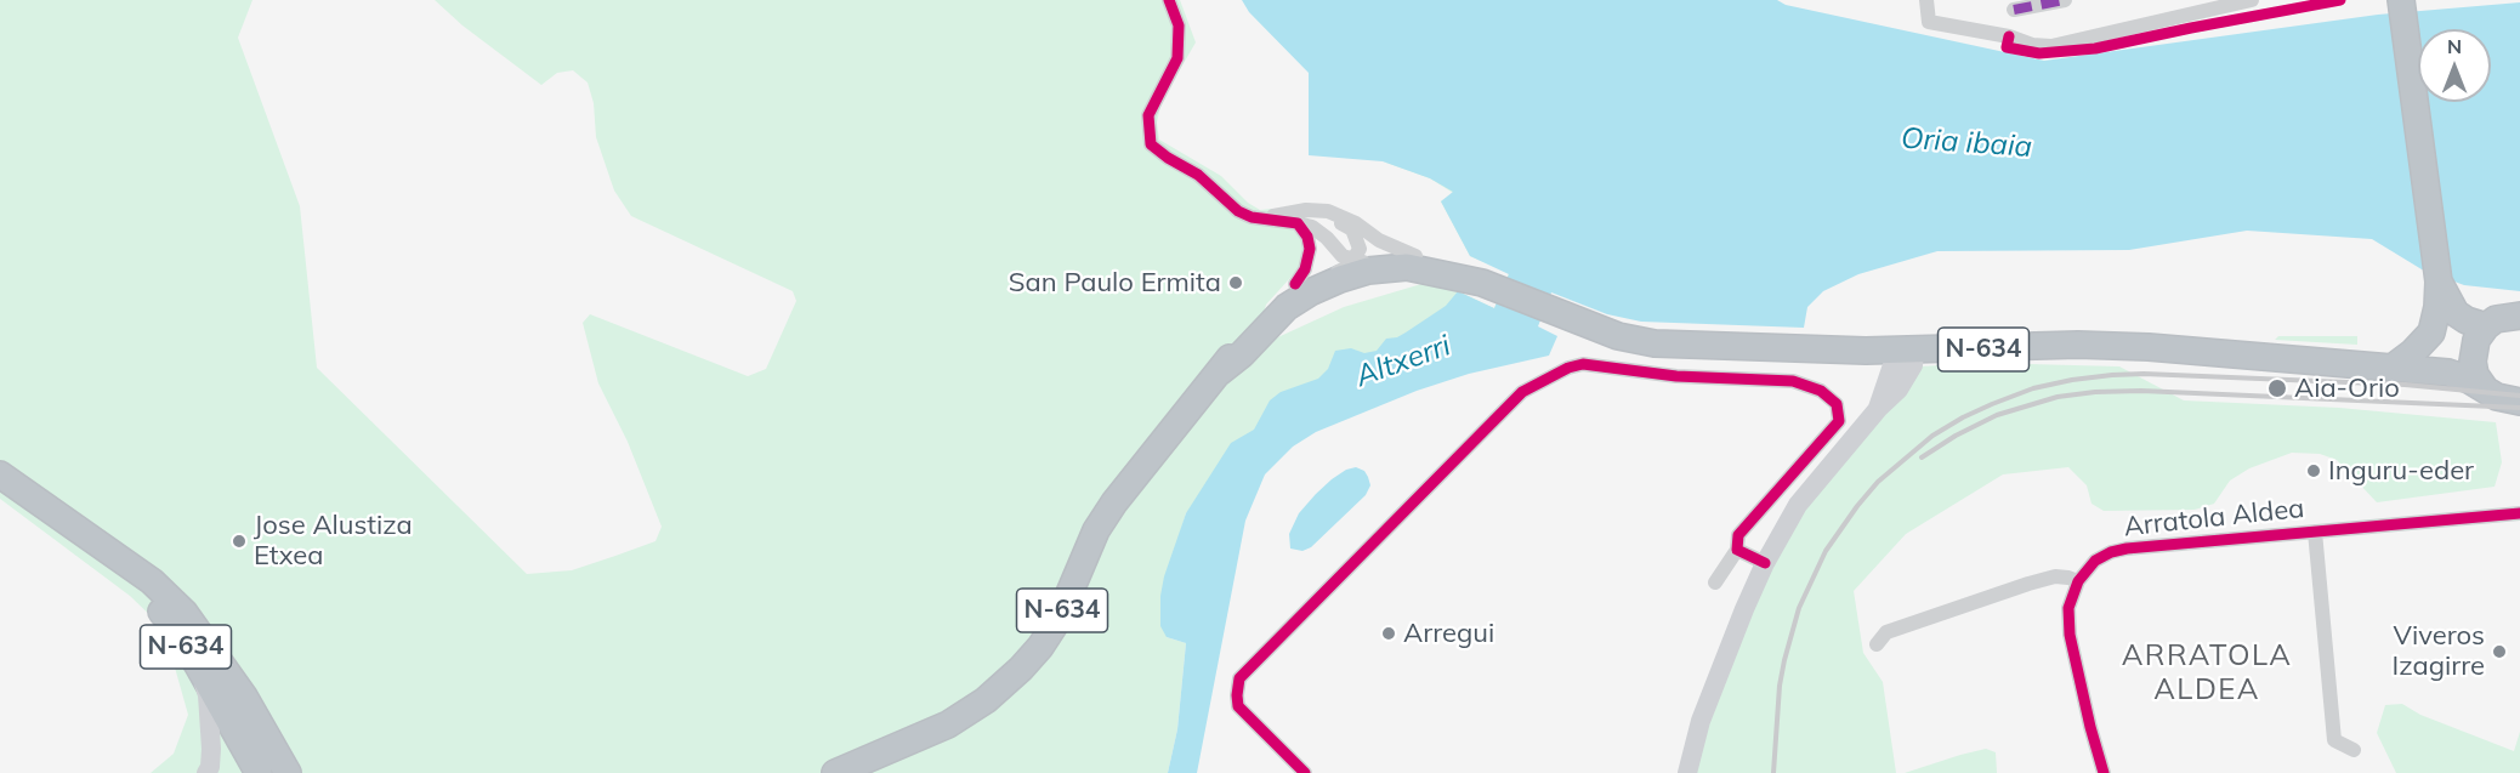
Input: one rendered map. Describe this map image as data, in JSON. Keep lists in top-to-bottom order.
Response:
{
  "streets": {
    "highway": ["N-634"],
    "street": ["Arratola Aldea"]
  },
  "districts": ["ARRATOLA ALDEA"],
  "water": ["Oria ibaia", "Altxerri"],
  "places": [
    "San Paulo Ermita",
    "Aia-Orio",
    "Inguru-eder",
    "Jose Alustiza Etxea",
    "Arregui",
    "Viveros Izagirre"
  ],
  "north": "top"
}
